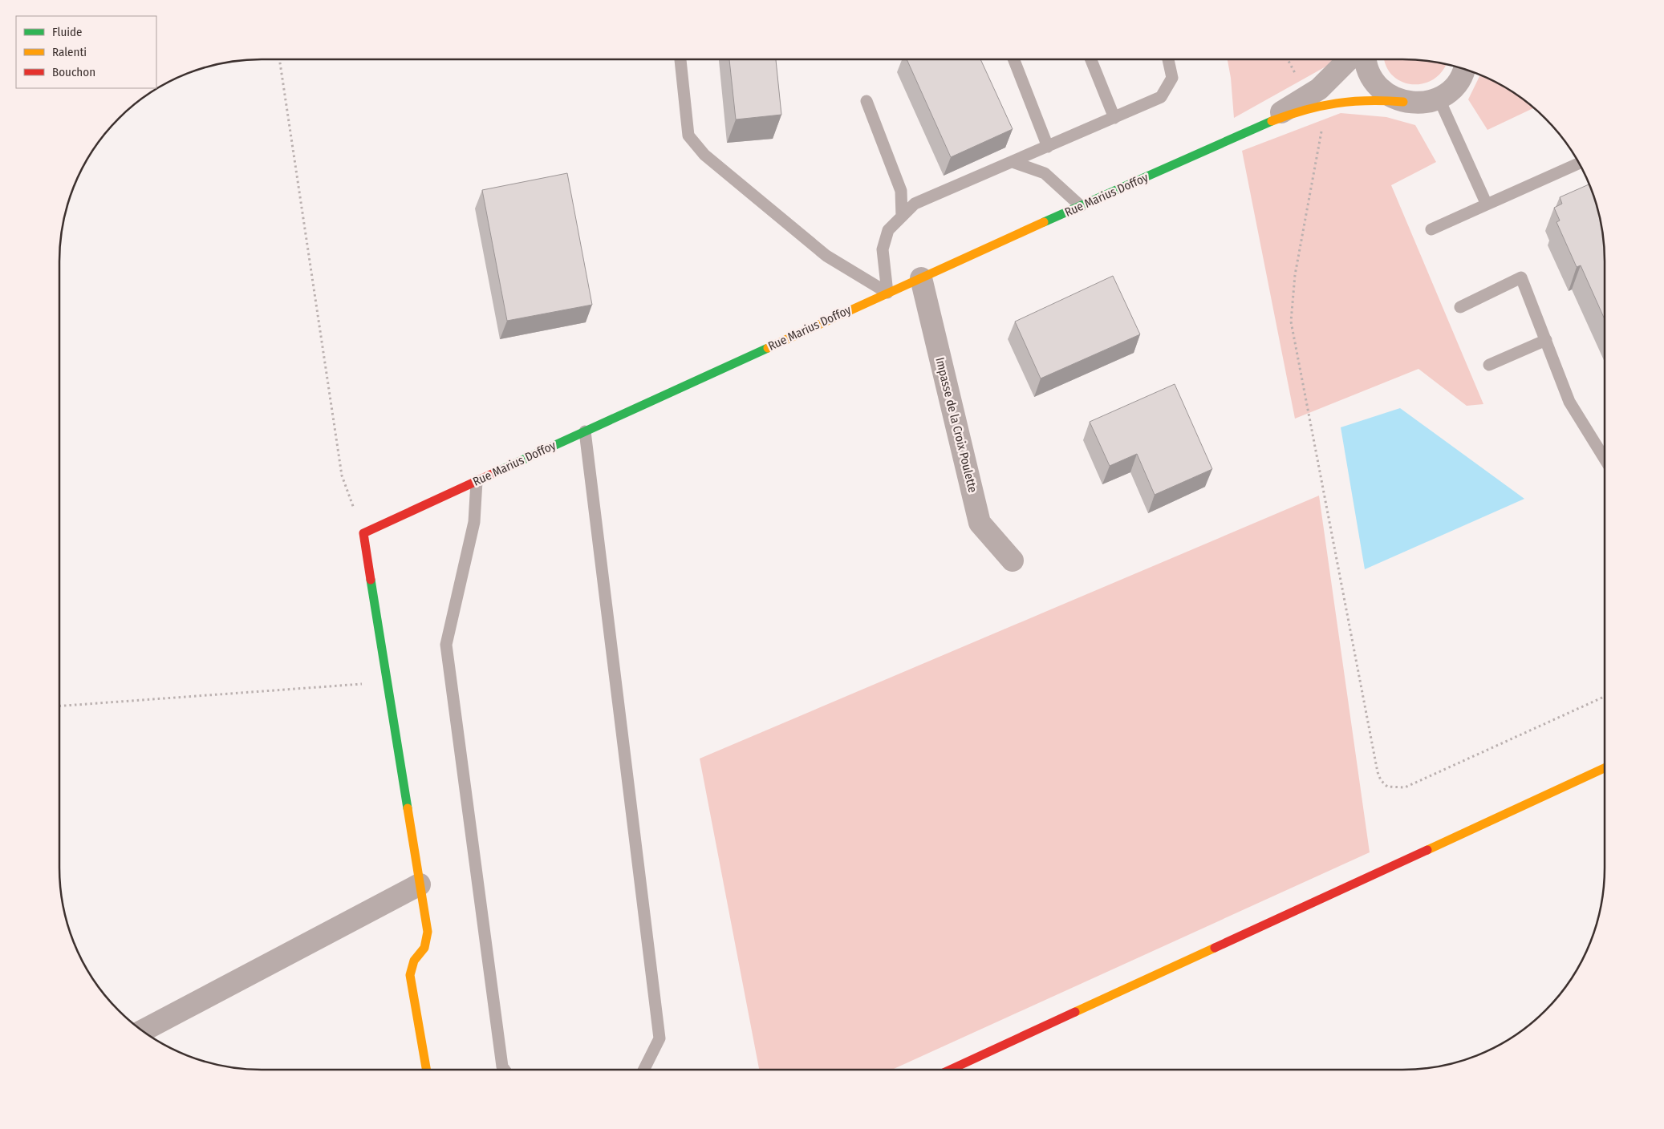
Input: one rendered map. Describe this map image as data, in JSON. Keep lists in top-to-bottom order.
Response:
{
  "streets": {
    "street": ["Rue Marius Doffoy", "Impasse de la Croix Poulette"]
  },
  "crossings": [
    ["Rue Marius Doffoy", "Impasse de la Croix Poulette"]
  ],
  "legend": ["Fluide", "Ralenti", "Bouchon"]
}
